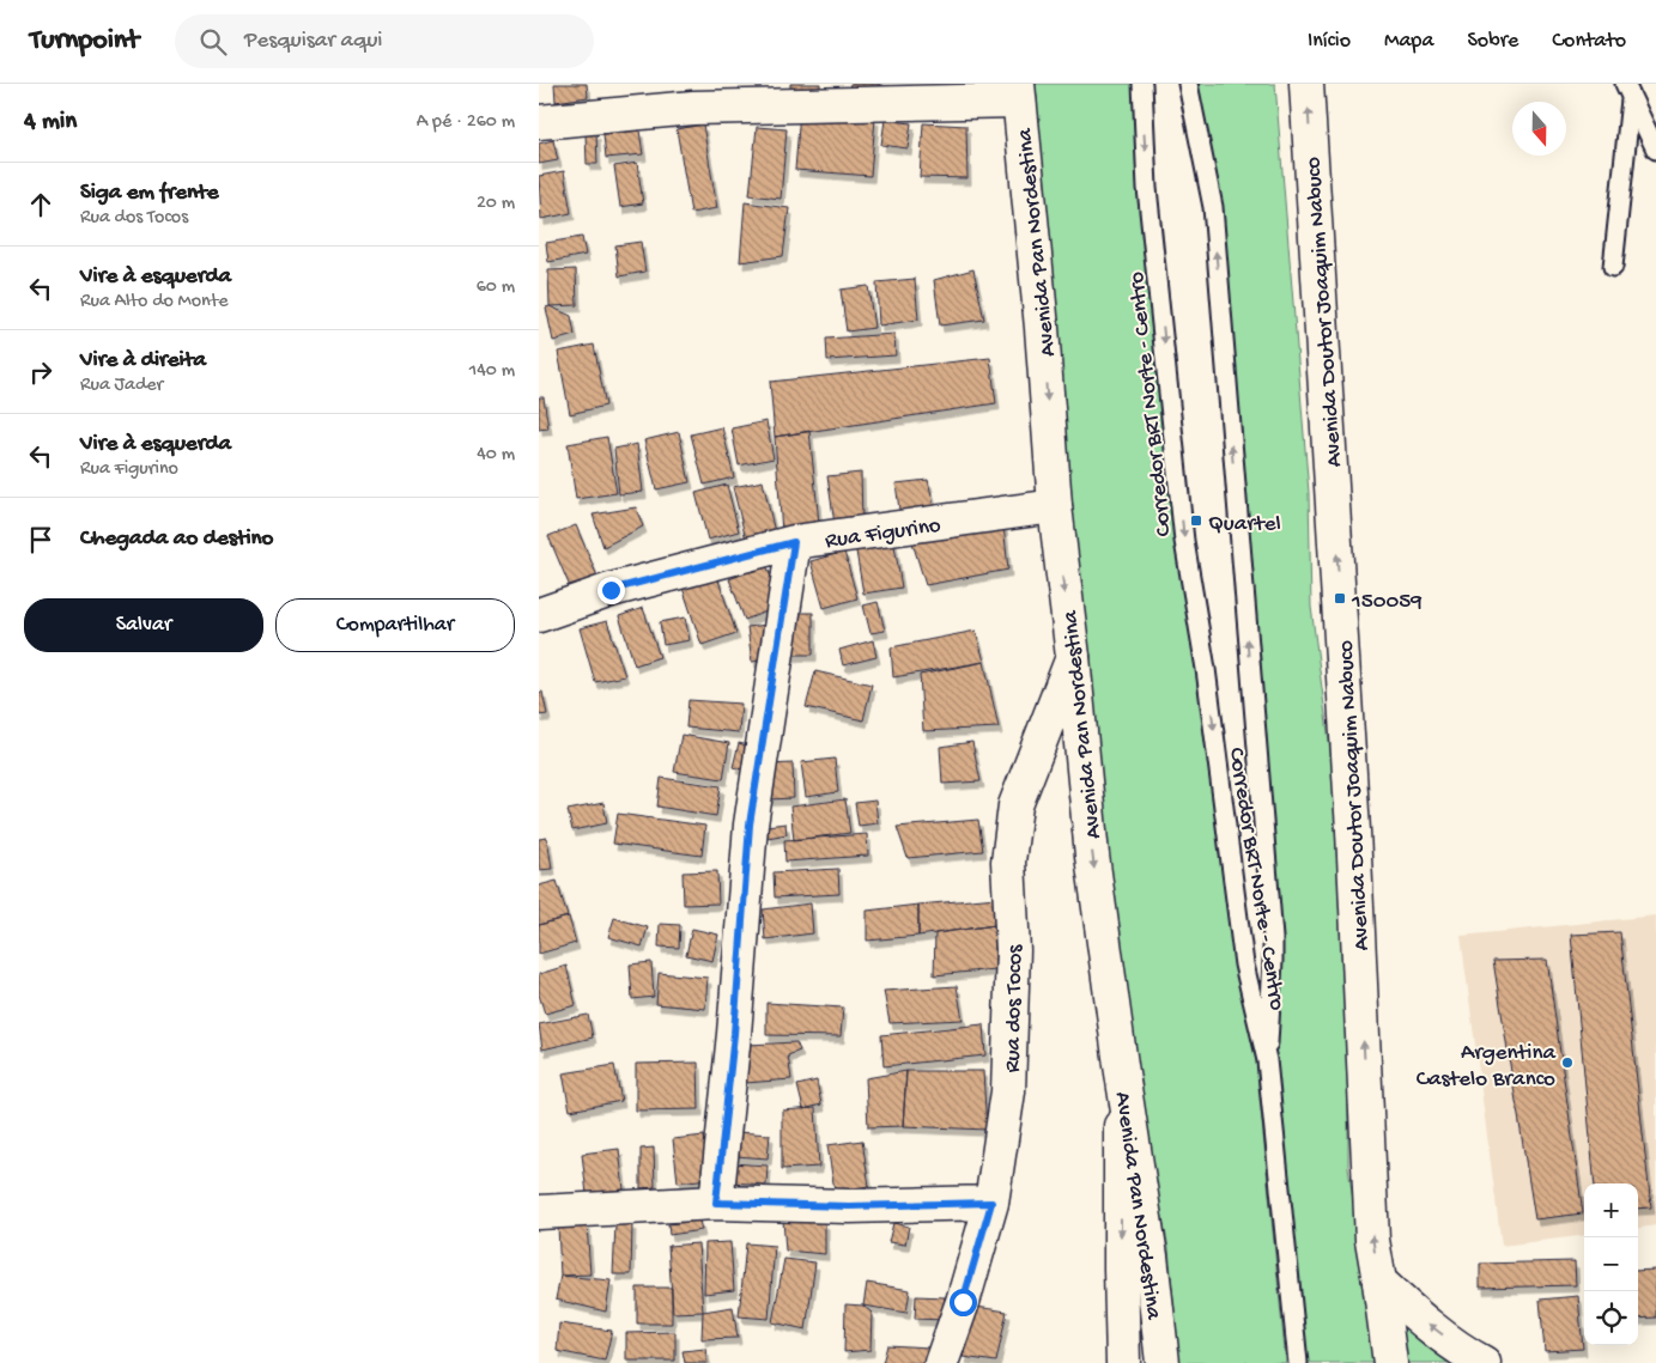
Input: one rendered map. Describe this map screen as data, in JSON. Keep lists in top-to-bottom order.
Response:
{
  "streets": {
    "main road": [
      "Avenida Pan Nordestina",
      "Avenida Doutor Joaquim Nabuco",
      "Rua Figurino",
      "Rua dos Tocos"
    ],
    "lane": ["Corredor BRT Norte - Centro"]
  },
  "crossings": [
    ["Avenida Pan Nordestina", "Rua Figurino"],
    ["Avenida Pan Nordestina", "Rua dos Tocos"]
  ],
  "one_way": ["Avenida Pan Nordestina", "Avenida Doutor Joaquim Nabuco"],
  "places": {
    "transit": ["Quartel", "150059"],
    "other": ["Argentina Castelo Branco"]
  },
  "north": "bottom",
  "page": {
    "header": "Turnpoint",
    "search": "Pesquisar aqui",
    "nav": [
      "Início",
      "Mapa",
      "Sobre",
      "Contato"
    ],
    "heading": ["4 min", "A pé · 260 m"],
    "list": [
      ["Siga em frente", "Rua dos Tocos", "20 m"],
      ["Vire à esquerda", "Rua Alto do Monte", "60 m"],
      ["Vire à direita", "Rua Jader", "140 m"],
      ["Vire à esquerda", "Rua Figurino", "40 m"],
      "Chegada ao destino"
    ],
    "buttons": ["Salvar", "Compartilhar"],
    "map_buttons": ["+", "−"]
  }
}
